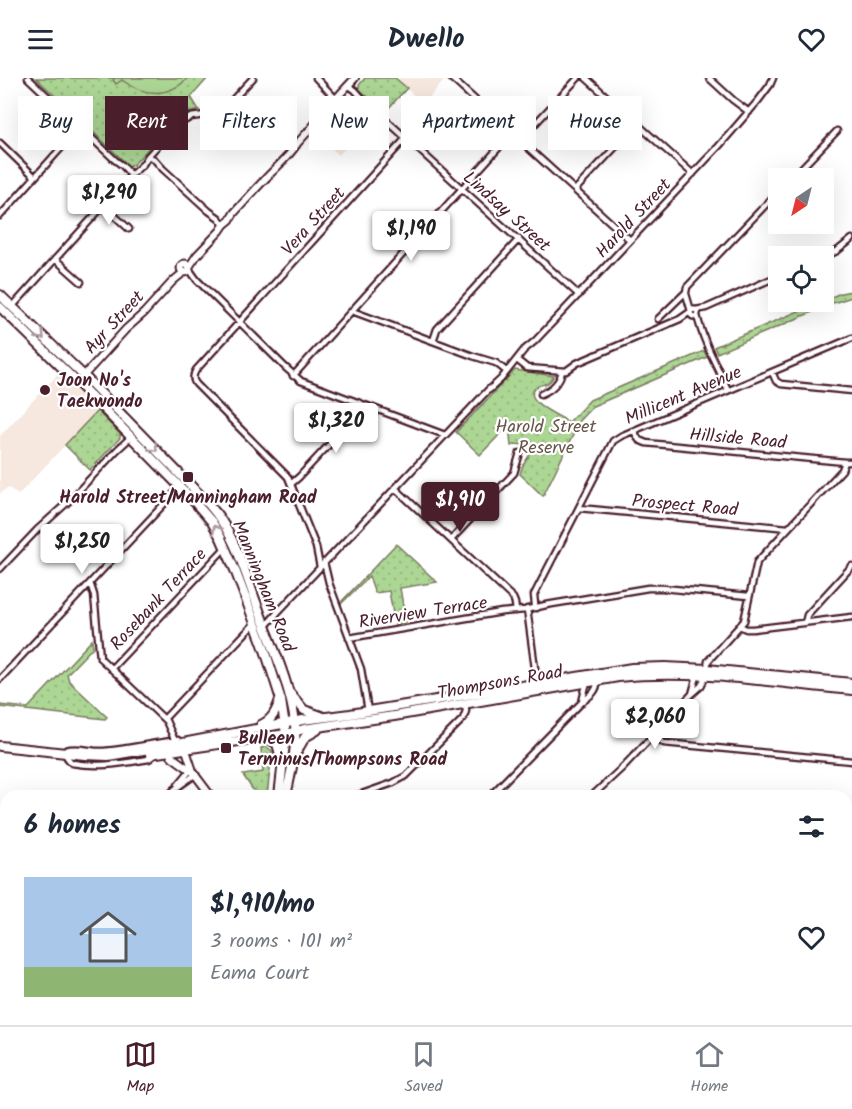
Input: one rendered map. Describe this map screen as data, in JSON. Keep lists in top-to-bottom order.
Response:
{
  "streets": {
    "main road": ["Manningham Road", "Thompsons Road"],
    "street": [
      "Lindsay Street",
      "Harold Street",
      "Vera Street",
      "Ayr Street",
      "Millicent Avenue",
      "Hillside Road",
      "Prospect Road",
      "Rosebank Terrace",
      "Riverview Terrace"
    ]
  },
  "crossings": [
    ["Lindsay Street", "Harold Street"],
    ["Lindsay Street", "Ayr Street"],
    ["Harold Street", "Manningham Road"],
    ["Ayr Street", "Manningham Road"],
    ["Millicent Avenue", "Hillside Road"],
    ["Millicent Avenue", "Prospect Road"],
    ["Millicent Avenue", "Riverview Terrace"],
    ["Manningham Road", "Rosebank Terrace"],
    ["Manningham Road", "Thompsons Road"]
  ],
  "parks": ["Harold Street Reserve"],
  "places": {
    "other": ["Joon No's Taekwondo"],
    "transit": ["Harold Street/Manningham Road", "Bulleen Terminus/Thompsons Road"]
  },
  "north": "bottom left",
  "page": {
    "header": "Dwello",
    "chip": [
      "Buy",
      "Rent",
      "Filters",
      "New",
      "Apartment",
      "House"
    ],
    "price": [
      "$1,290",
      "$1,190",
      "$1,320",
      "$1,910",
      "$1,250",
      "$2,060"
    ],
    "heading": "6 homes",
    "list": [
      {
        "name": "$1,910/mo",
        "note": "3 rooms · 101 m² · Eama Court"
      }
    ],
    "tabs": ["Map", "Saved", "Home"]
  }
}
